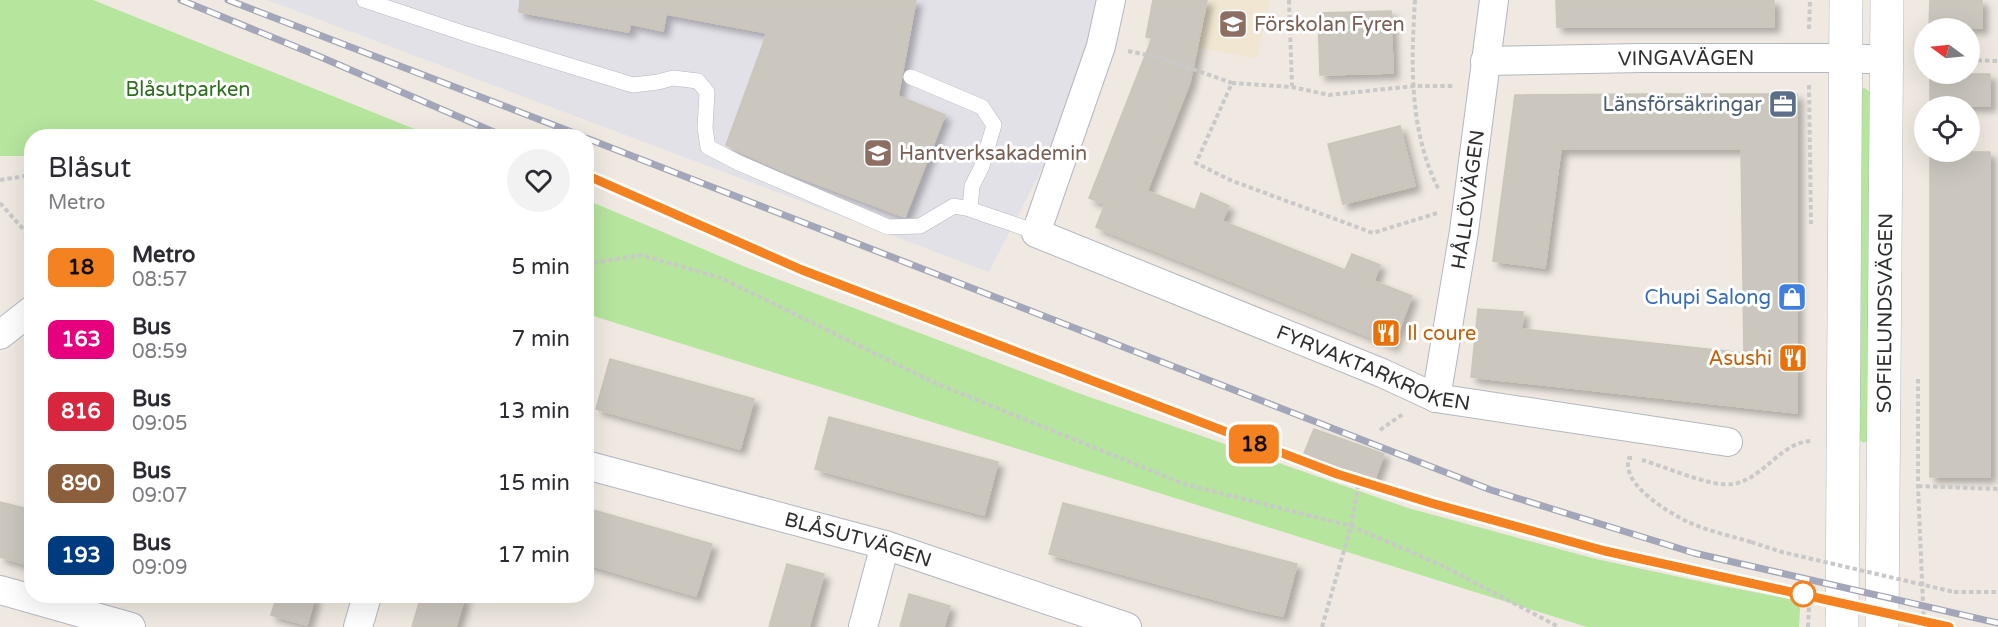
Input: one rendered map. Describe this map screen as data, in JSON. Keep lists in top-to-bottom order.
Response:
{
  "streets": {
    "street": [
      "VINGAVÄGEN",
      "HÅLLÖVÄGEN",
      "SOFIELUNDSVÄGEN",
      "FYRVAKTARKROKEN",
      "BLÅSUTVÄGEN"
    ]
  },
  "crossings": [
    ["VINGAVÄGEN", "HÅLLÖVÄGEN"],
    ["VINGAVÄGEN", "SOFIELUNDSVÄGEN"],
    ["HÅLLÖVÄGEN", "FYRVAKTARKROKEN"]
  ],
  "parks": ["Blåsutparken"],
  "places": {
    "school or university": ["Förskolan Fyren", "Hantverksakademin"],
    "office": ["Länsförsäkringar"],
    "shop": ["Chupi Salong"],
    "restaurant": ["Il coure", "Asushi"]
  },
  "lines": ["metro line 18"],
  "north": "left",
  "page": {
    "on_map": "18",
    "heading": ["Blåsut", "Metro"],
    "list": [
      {
        "mark": "18",
        "name": "Metro",
        "note": "08:57",
        "value": "5 min"
      },
      {
        "mark": "163",
        "name": "Bus",
        "note": "08:59",
        "value": "7 min"
      },
      {
        "mark": "816",
        "name": "Bus",
        "note": "09:05",
        "value": "13 min"
      },
      {
        "mark": "890",
        "name": "Bus",
        "note": "09:07",
        "value": "15 min"
      },
      {
        "mark": "193",
        "name": "Bus",
        "note": "09:09",
        "value": "17 min"
      }
    ]
  }
}
